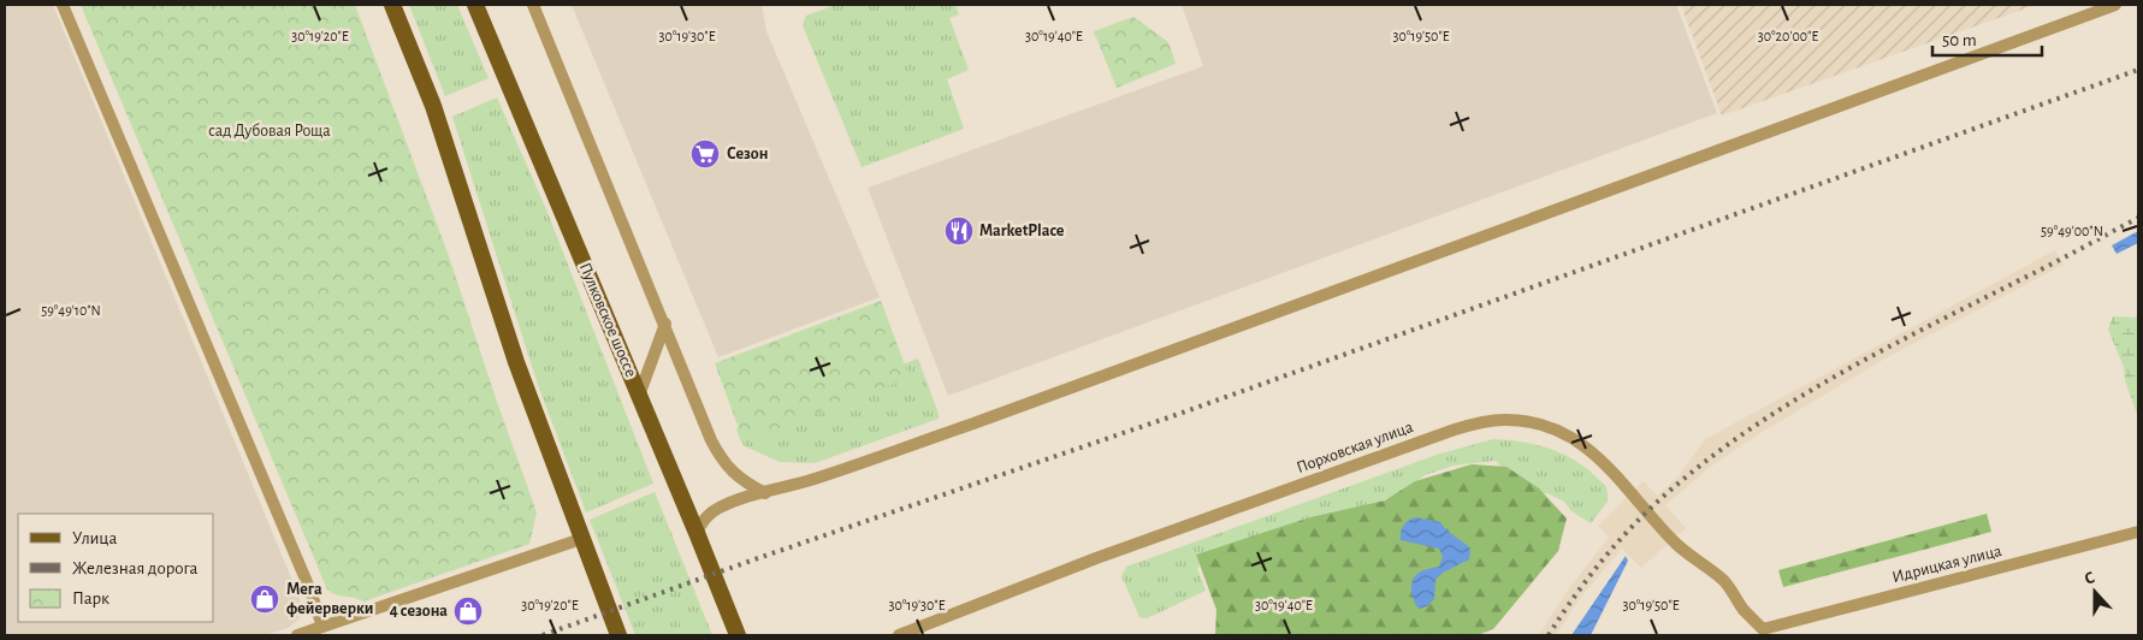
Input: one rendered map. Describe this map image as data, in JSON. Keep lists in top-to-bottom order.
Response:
{
  "streets": {
    "main road": ["Пулковское шоссе"],
    "street": ["Порховская улица", "Идрицкая улица"]
  },
  "crossings": [
    ["Порховская улица", "Идрицкая улица"]
  ],
  "parks": ["сад Дубовая Роща"],
  "places": {
    "supermarket": ["Сезон"],
    "restaurant": ["MarketPlace"],
    "shop": ["Мега фейерверки", "4 сезона"]
  },
  "legend": ["Улица", "Железная дорога", "Парк"],
  "scale_bar": "50 m",
  "north": "top",
  "coordinates": [
    "30°19'20\"E",
    "30°19'30\"E",
    "30°19'40\"E",
    "30°20'00\"E",
    "30°19'50\"E",
    "59°49'00\"N",
    "59°49'10\"N"
  ]
}
